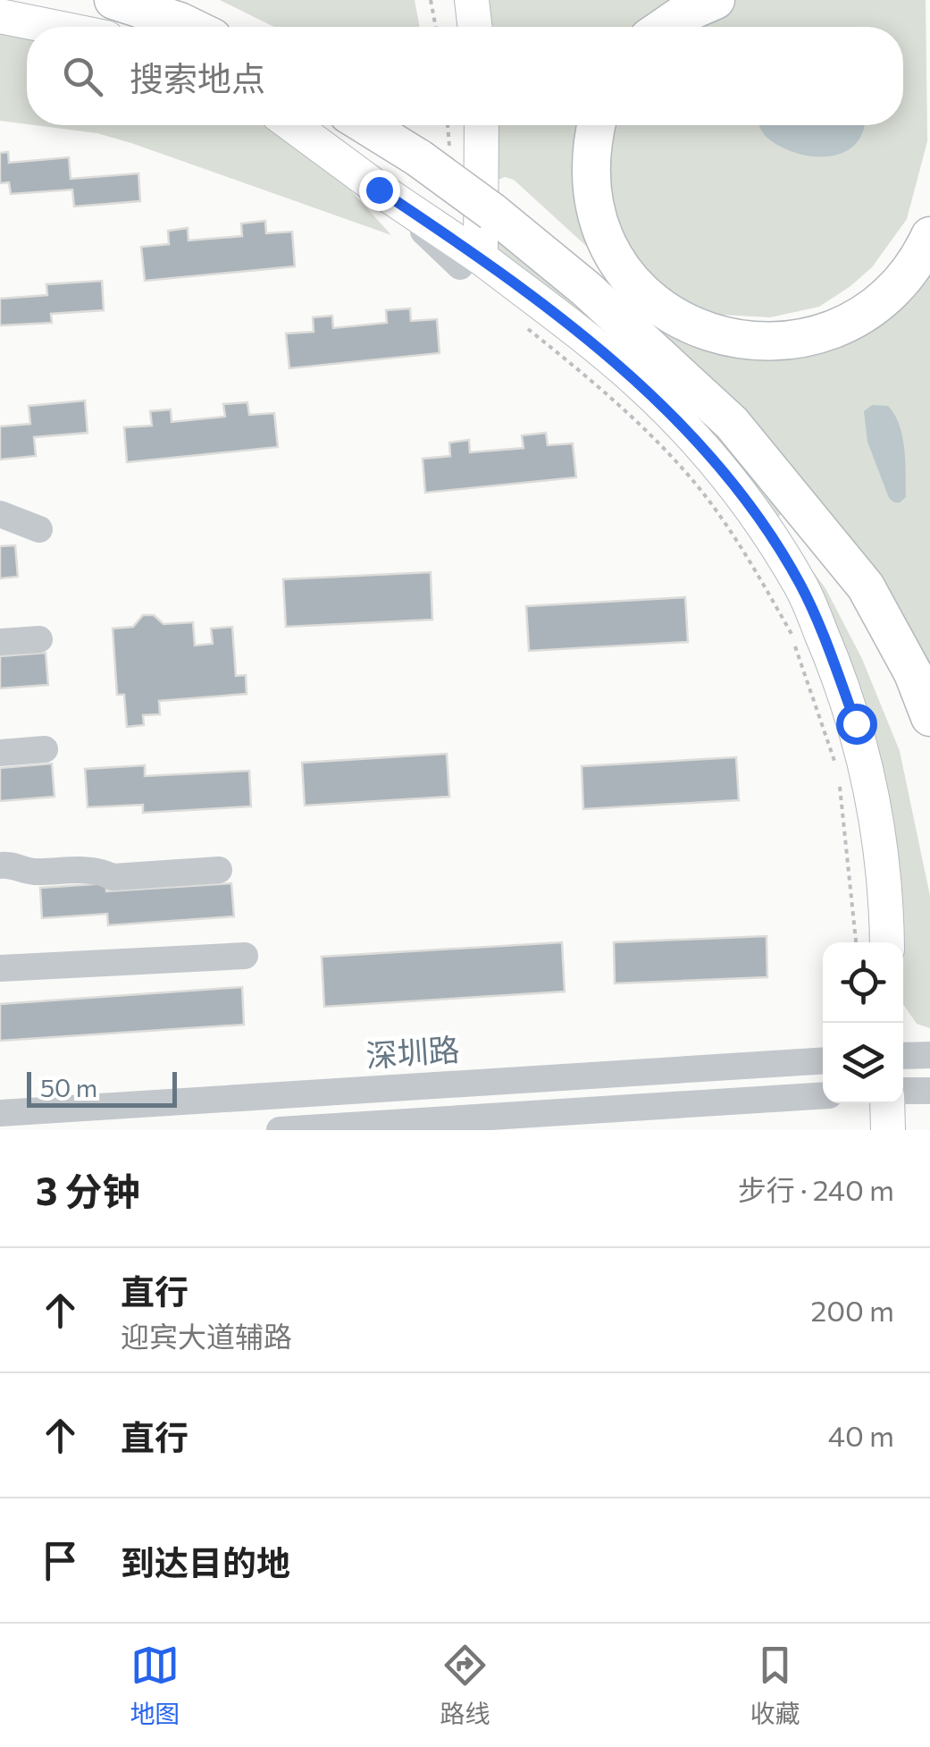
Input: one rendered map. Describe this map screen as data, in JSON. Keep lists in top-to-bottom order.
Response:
{
  "streets": {
    "street": ["深圳路"]
  },
  "scale_bar": "50 m",
  "page": {
    "search": "搜索地点",
    "scale": "50 m",
    "heading": ["3 分钟", "步行 · 240 m"],
    "list": [
      ["直行", "迎宾大道辅路", "200 m"],
      ["直行", "40 m"],
      "到达目的地"
    ],
    "nav": ["地图", "路线", "收藏"]
  }
}
